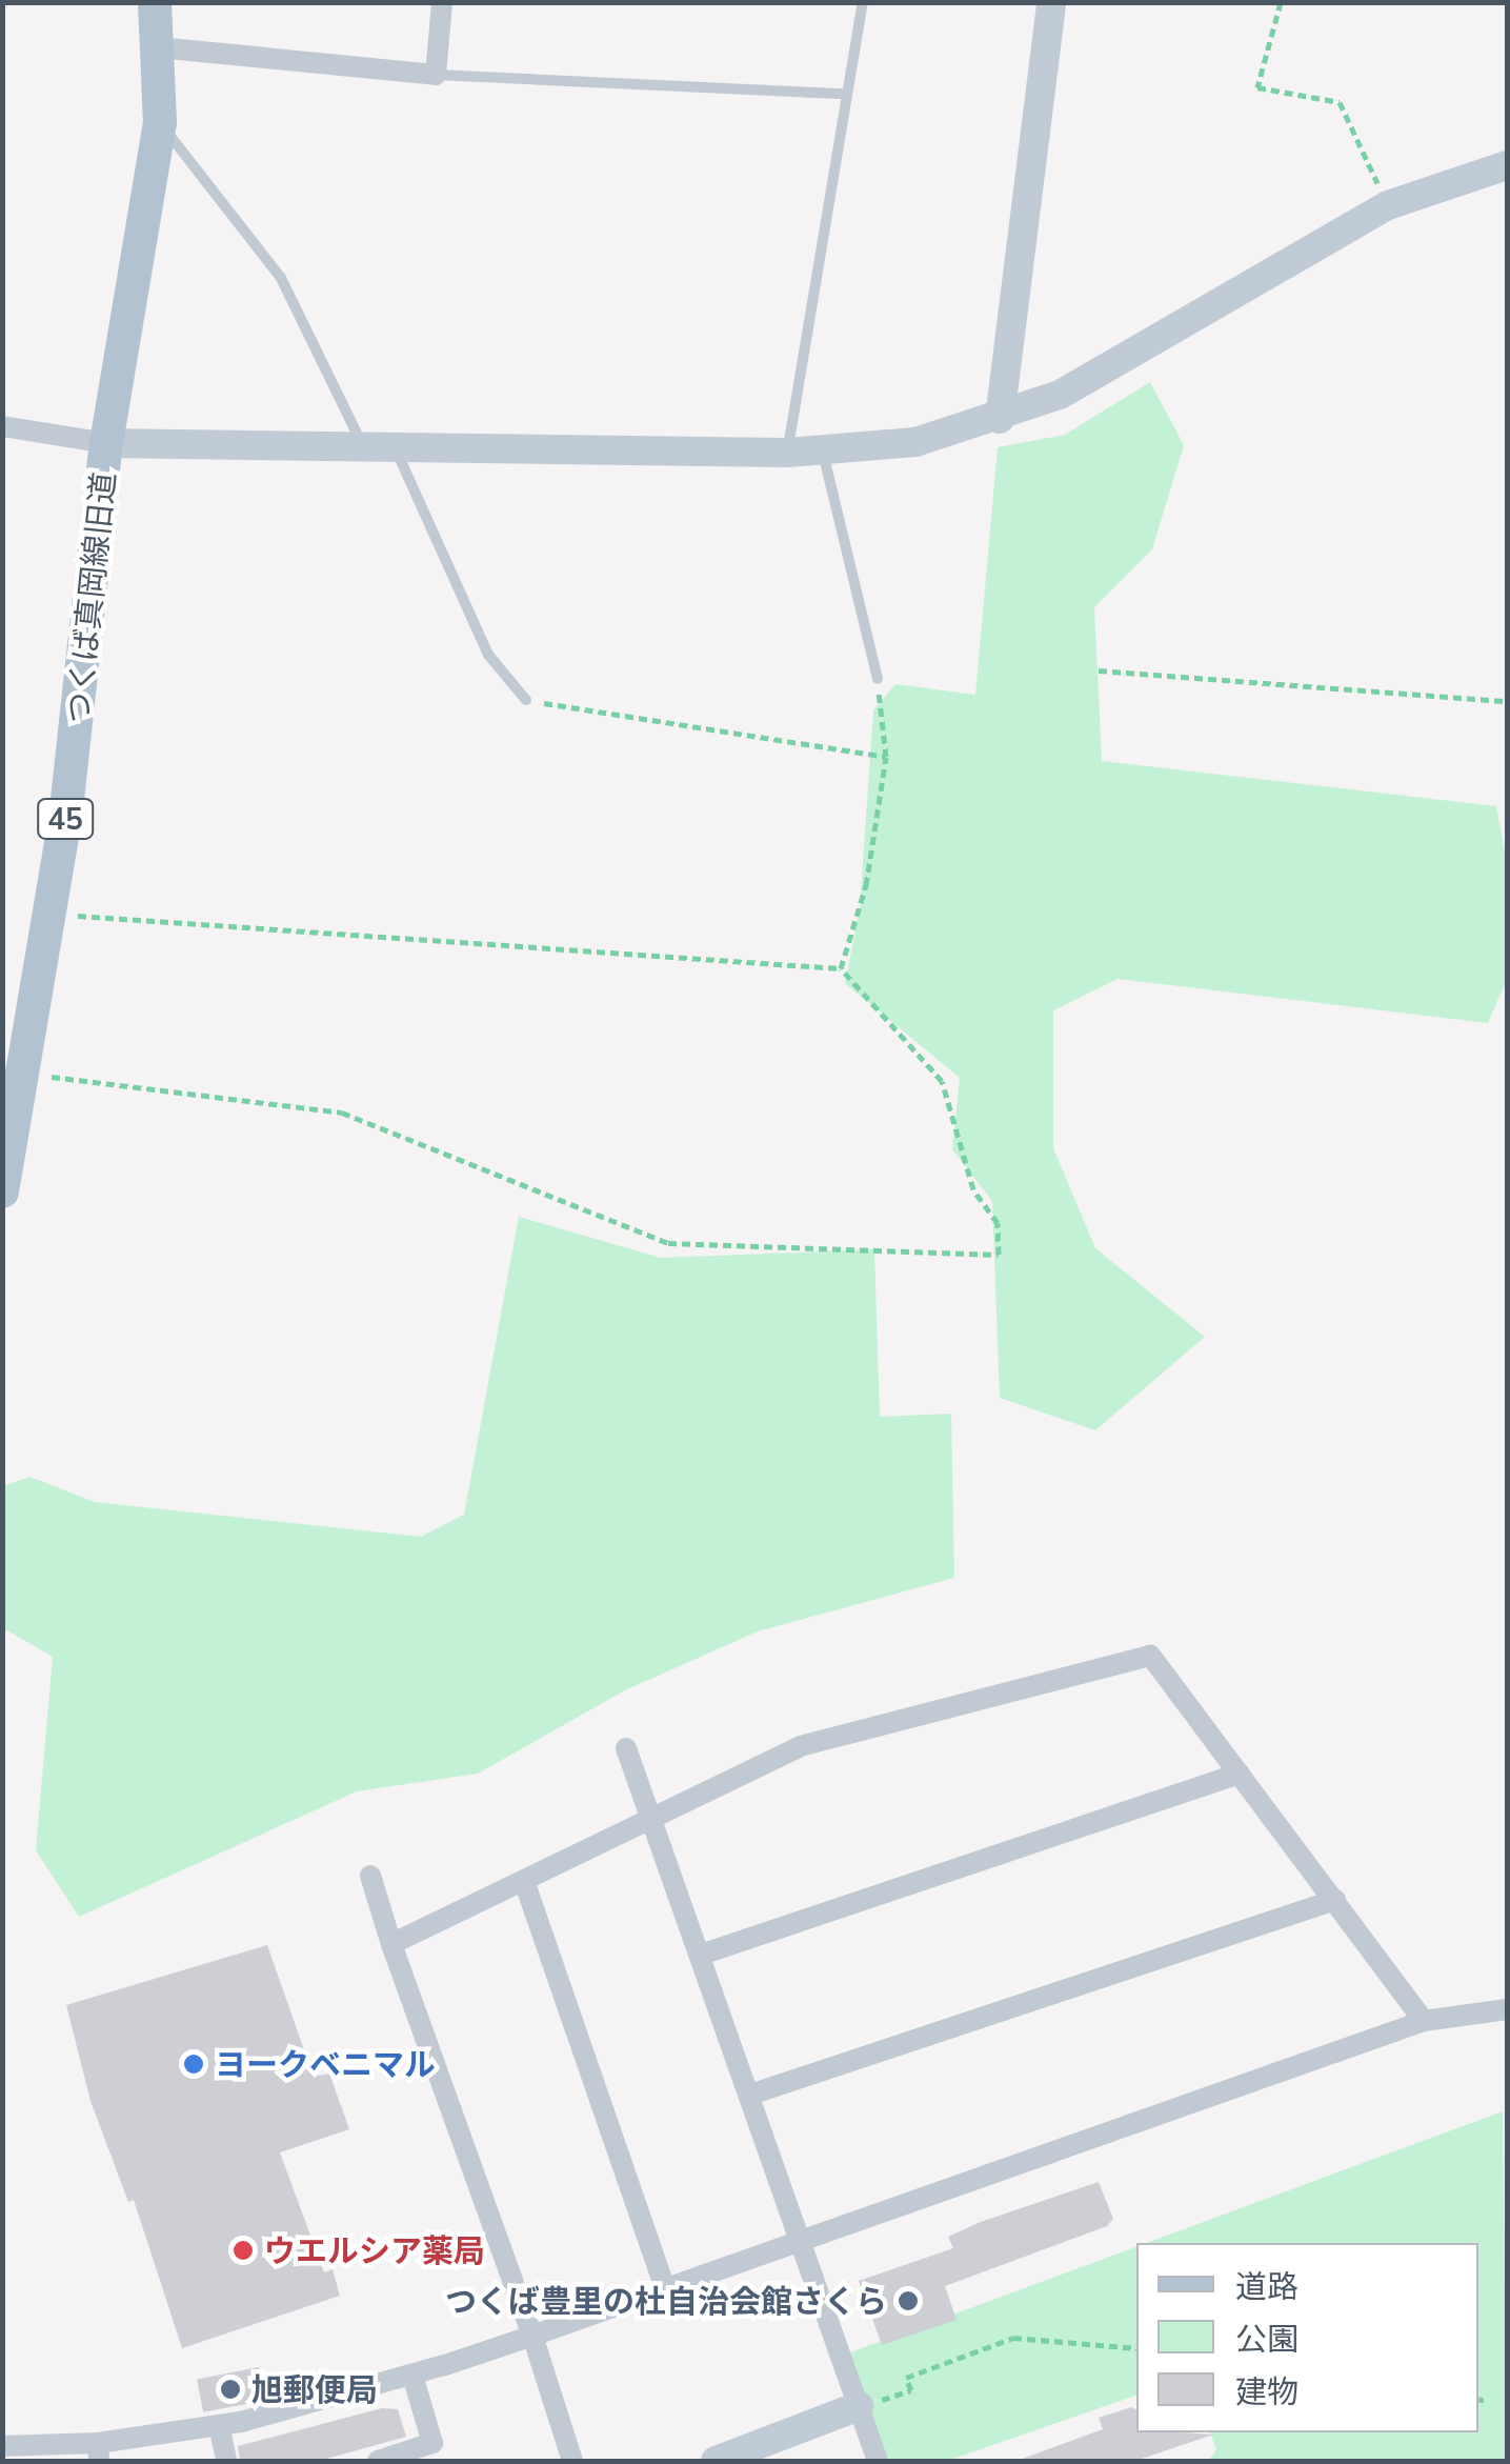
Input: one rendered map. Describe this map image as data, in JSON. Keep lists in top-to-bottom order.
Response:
{
  "streets": {
    "main road": ["つくば真岡線旧道", "45"]
  },
  "places": [
    "ヨークベニマル",
    "ウエルシア薬局",
    "つくば豊里の杜自治会館さくら",
    "旭郵便局"
  ],
  "legend": ["道路", "公園", "建物"]
}
